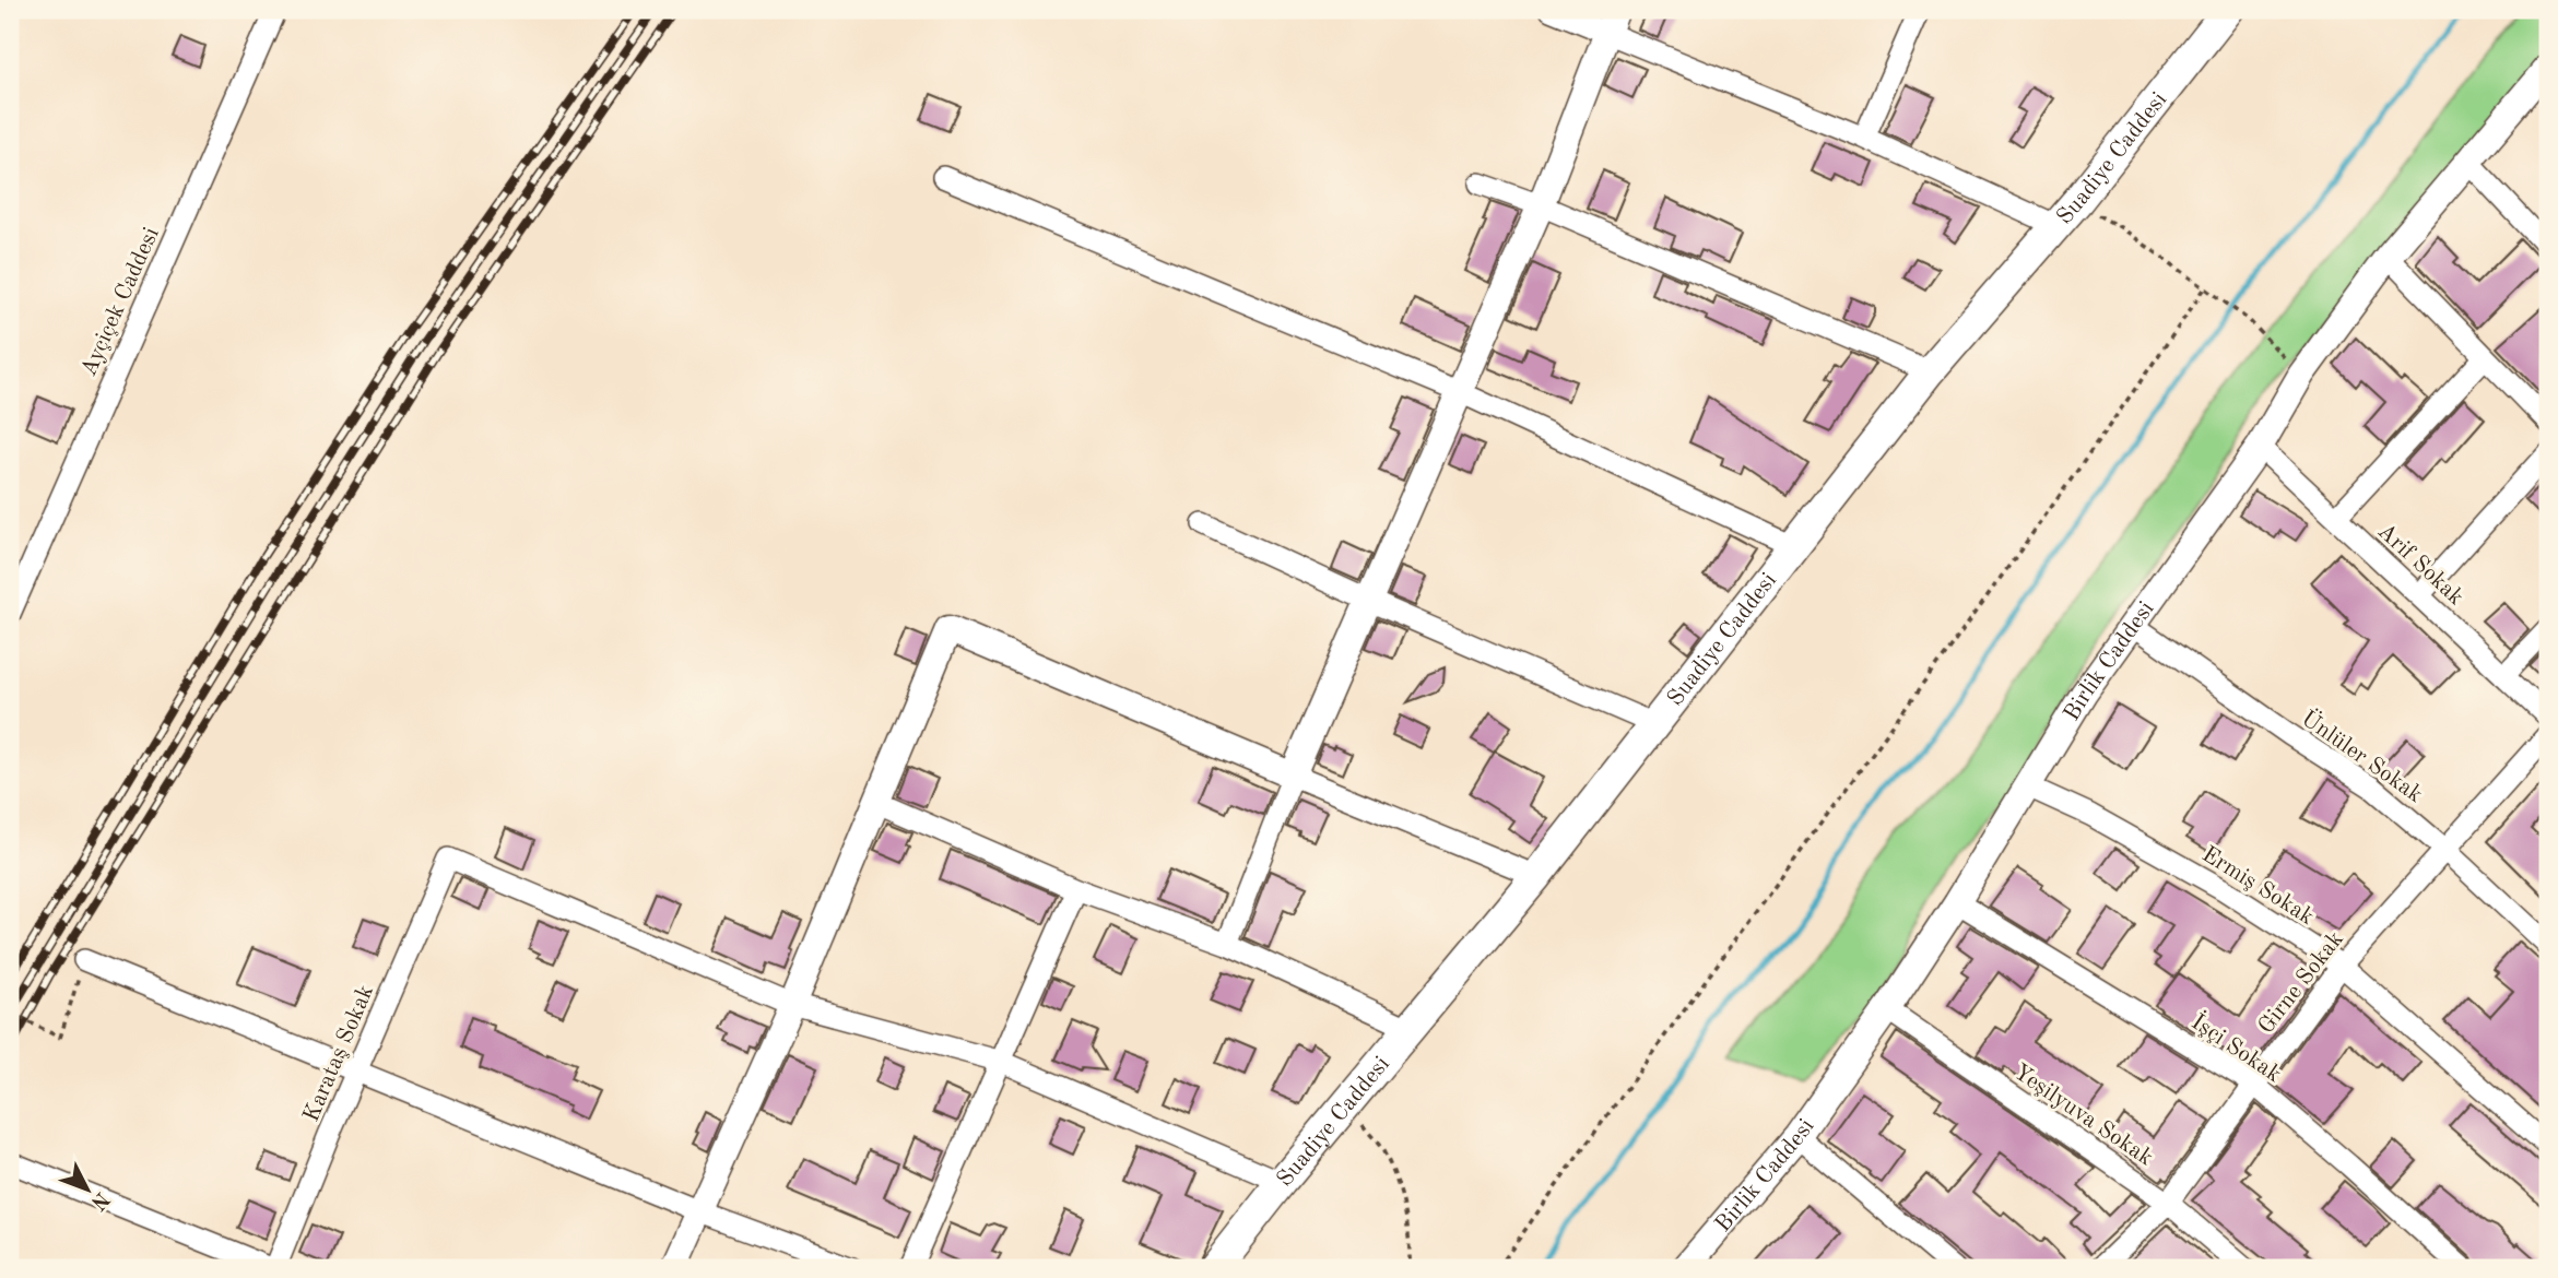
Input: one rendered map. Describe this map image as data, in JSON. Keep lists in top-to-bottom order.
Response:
{
  "streets": {
    "main road": ["Suadiye Caddesi"],
    "street": [
      "Ayçiçek Caddesi",
      "Arif Sokak",
      "Birlik Caddesi",
      "Ünlüler Sokak",
      "Ermiş Sokak",
      "Girne Sokak",
      "İşçi Sokak",
      "Karataş Sokak",
      "Yeşilyuva Sokak"
    ]
  },
  "crossings": [
    ["Arif Sokak", "Birlik Caddesi"],
    ["Birlik Caddesi", "Ünlüler Sokak"],
    ["Birlik Caddesi", "Ermiş Sokak"],
    ["Birlik Caddesi", "İşçi Sokak"],
    ["Birlik Caddesi", "Yeşilyuva Sokak"],
    ["Ünlüler Sokak", "Girne Sokak"],
    ["Ermiş Sokak", "Girne Sokak"],
    ["Girne Sokak", "İşçi Sokak"],
    ["Girne Sokak", "Yeşilyuva Sokak"]
  ],
  "north": "bottom right"
}
